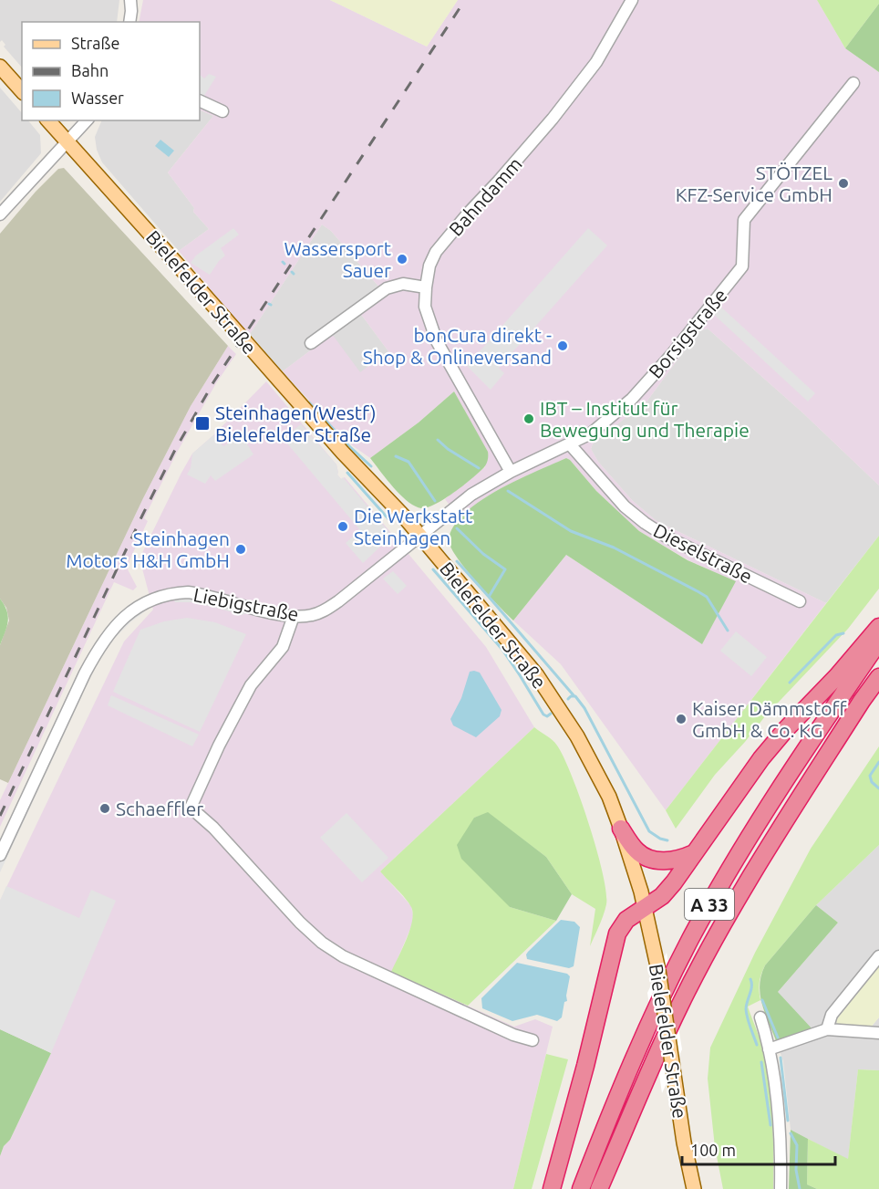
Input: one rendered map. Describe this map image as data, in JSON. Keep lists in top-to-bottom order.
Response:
{
  "streets": {
    "highway": ["A 33"],
    "main road": ["Bielefelder Straße"],
    "street": [
      "Bahndamm",
      "Borsigstraße",
      "Dieselstraße",
      "Liebigstraße"
    ]
  },
  "crossings": [
    ["Bahndamm", "Borsigstraße"],
    ["Bielefelder Straße", "Borsigstraße"],
    ["Bielefelder Straße", "Liebigstraße"],
    ["Borsigstraße", "Dieselstraße"],
    ["Borsigstraße", "Liebigstraße"]
  ],
  "places": {
    "other": [
      "STÖTZEL KFZ-Service GmbH",
      "Wassersport Sauer",
      "bonCura direkt - Shop & Onlineversand",
      "IBT – Institut für Bewegung und Therapie",
      "Die Werkstatt Steinhagen",
      "Steinhagen Motors H&H GmbH",
      "Kaiser Dämmstoff GmbH & Co. KG",
      "Schaeffler"
    ],
    "transit": ["Steinhagen(Westf) Bielefelder Straße"]
  },
  "legend": ["Straße", "Bahn", "Wasser"],
  "scale_bar": "100 m"
}
